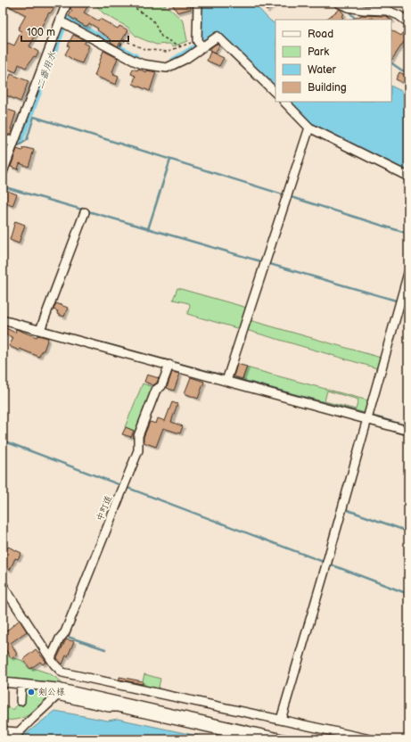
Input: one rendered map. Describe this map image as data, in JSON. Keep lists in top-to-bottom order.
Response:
{
  "streets": {
    "street": ["中町道"]
  },
  "water": ["二番用水"],
  "places": ["剣公様"],
  "legend": [
    "Road",
    "Park",
    "Water",
    "Building"
  ],
  "scale_bar": "100 m"
}
